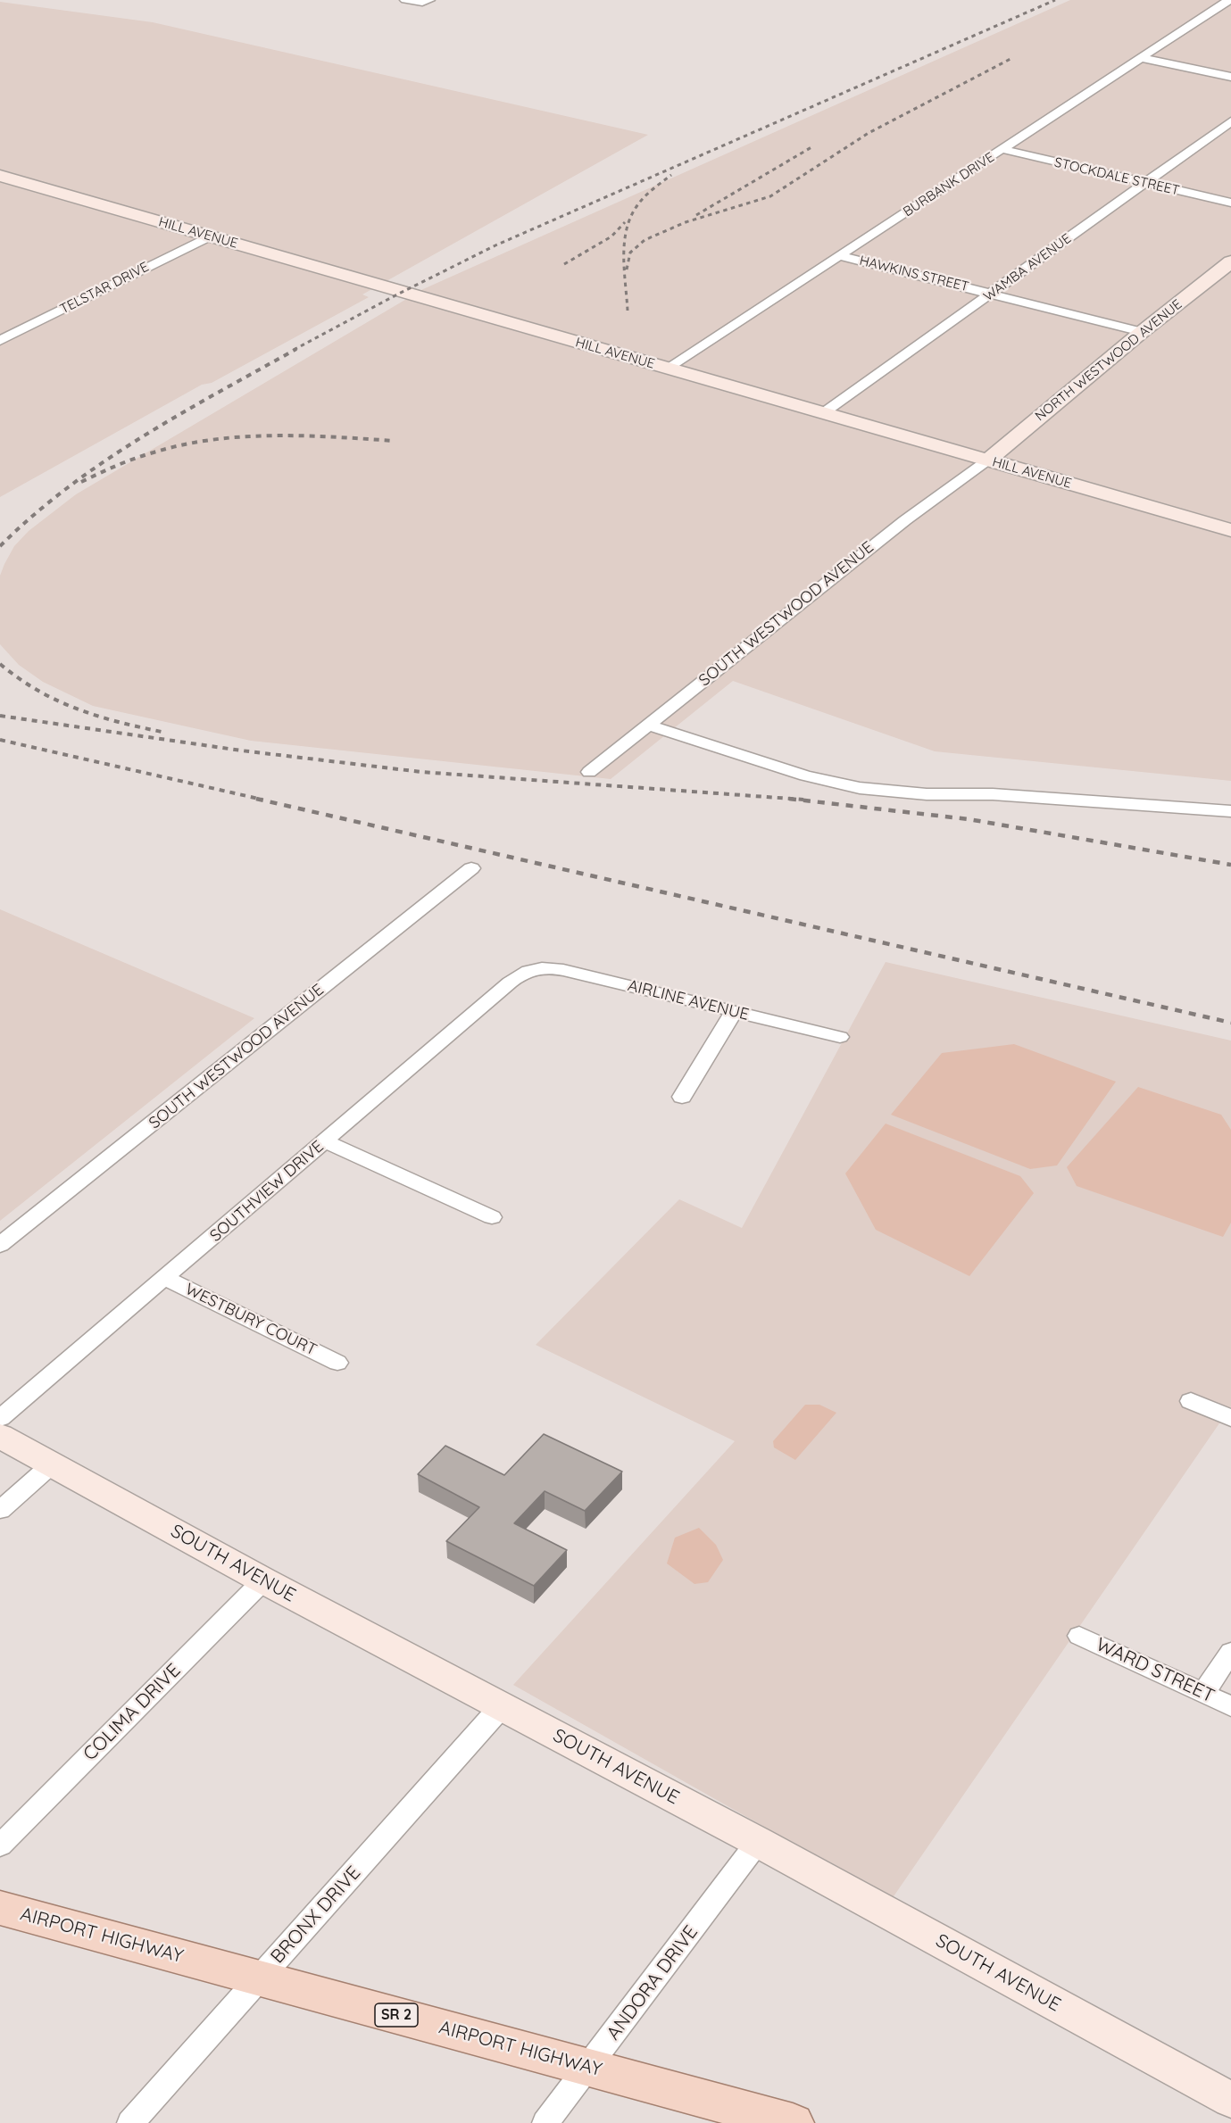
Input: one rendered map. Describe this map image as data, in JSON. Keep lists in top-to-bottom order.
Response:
{
  "streets": {
    "main road": [
      "HILL AVENUE",
      "NORTH WESTWOOD AVENUE",
      "SOUTH AVENUE",
      "AIRPORT HIGHWAY",
      "SR 2"
    ],
    "street": [
      "STOCKDALE STREET",
      "BURBANK DRIVE",
      "WAMBA AVENUE",
      "HAWKINS STREET",
      "TELSTAR DRIVE",
      "SOUTH WESTWOOD AVENUE",
      "AIRLINE AVENUE",
      "SOUTHVIEW DRIVE",
      "WESTBURY COURT",
      "WARD STREET",
      "COLIMA DRIVE",
      "BRONX DRIVE",
      "ANDORA DRIVE"
    ]
  },
  "crossings": [
    ["STOCKDALE STREET", "BURBANK DRIVE"],
    ["STOCKDALE STREET", "WAMBA AVENUE"],
    ["BURBANK DRIVE", "HILL AVENUE"],
    ["BURBANK DRIVE", "HAWKINS STREET"],
    ["HILL AVENUE", "WAMBA AVENUE"],
    ["HILL AVENUE", "TELSTAR DRIVE"],
    ["HILL AVENUE", "NORTH WESTWOOD AVENUE"],
    ["HILL AVENUE", "SOUTH WESTWOOD AVENUE"],
    ["WAMBA AVENUE", "HAWKINS STREET"],
    ["HAWKINS STREET", "NORTH WESTWOOD AVENUE"],
    ["NORTH WESTWOOD AVENUE", "SOUTH WESTWOOD AVENUE"],
    ["AIRLINE AVENUE", "SOUTHVIEW DRIVE"],
    ["SOUTHVIEW DRIVE", "WESTBURY COURT"],
    ["SOUTH AVENUE", "COLIMA DRIVE"],
    ["SOUTH AVENUE", "BRONX DRIVE"],
    ["SOUTH AVENUE", "ANDORA DRIVE"],
    ["BRONX DRIVE", "AIRPORT HIGHWAY"],
    ["AIRPORT HIGHWAY", "ANDORA DRIVE"]
  ]
}
